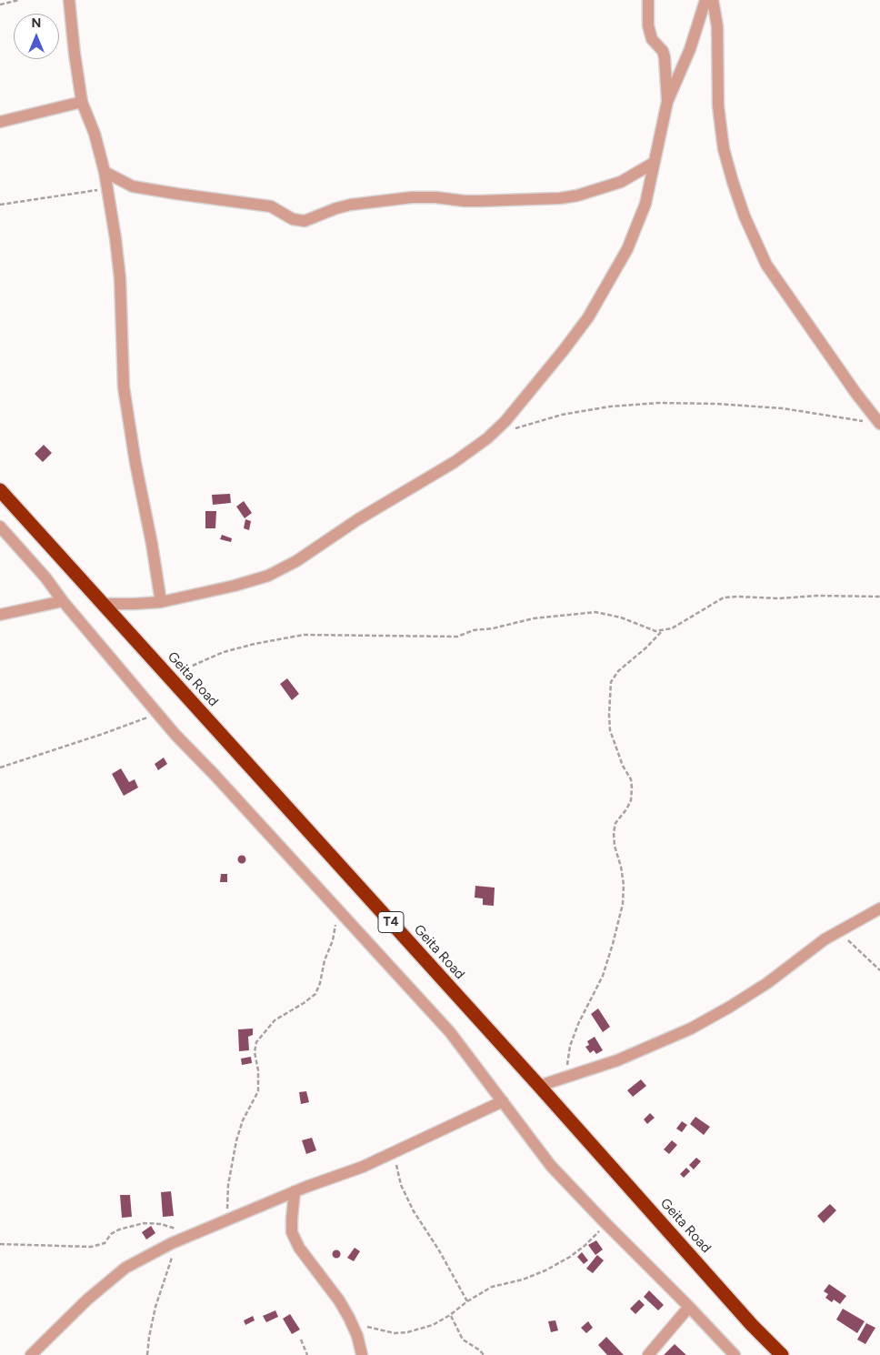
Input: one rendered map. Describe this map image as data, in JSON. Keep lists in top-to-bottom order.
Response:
{
  "streets": {
    "highway": ["Geita Road", "T4"]
  },
  "north": "top"
}
